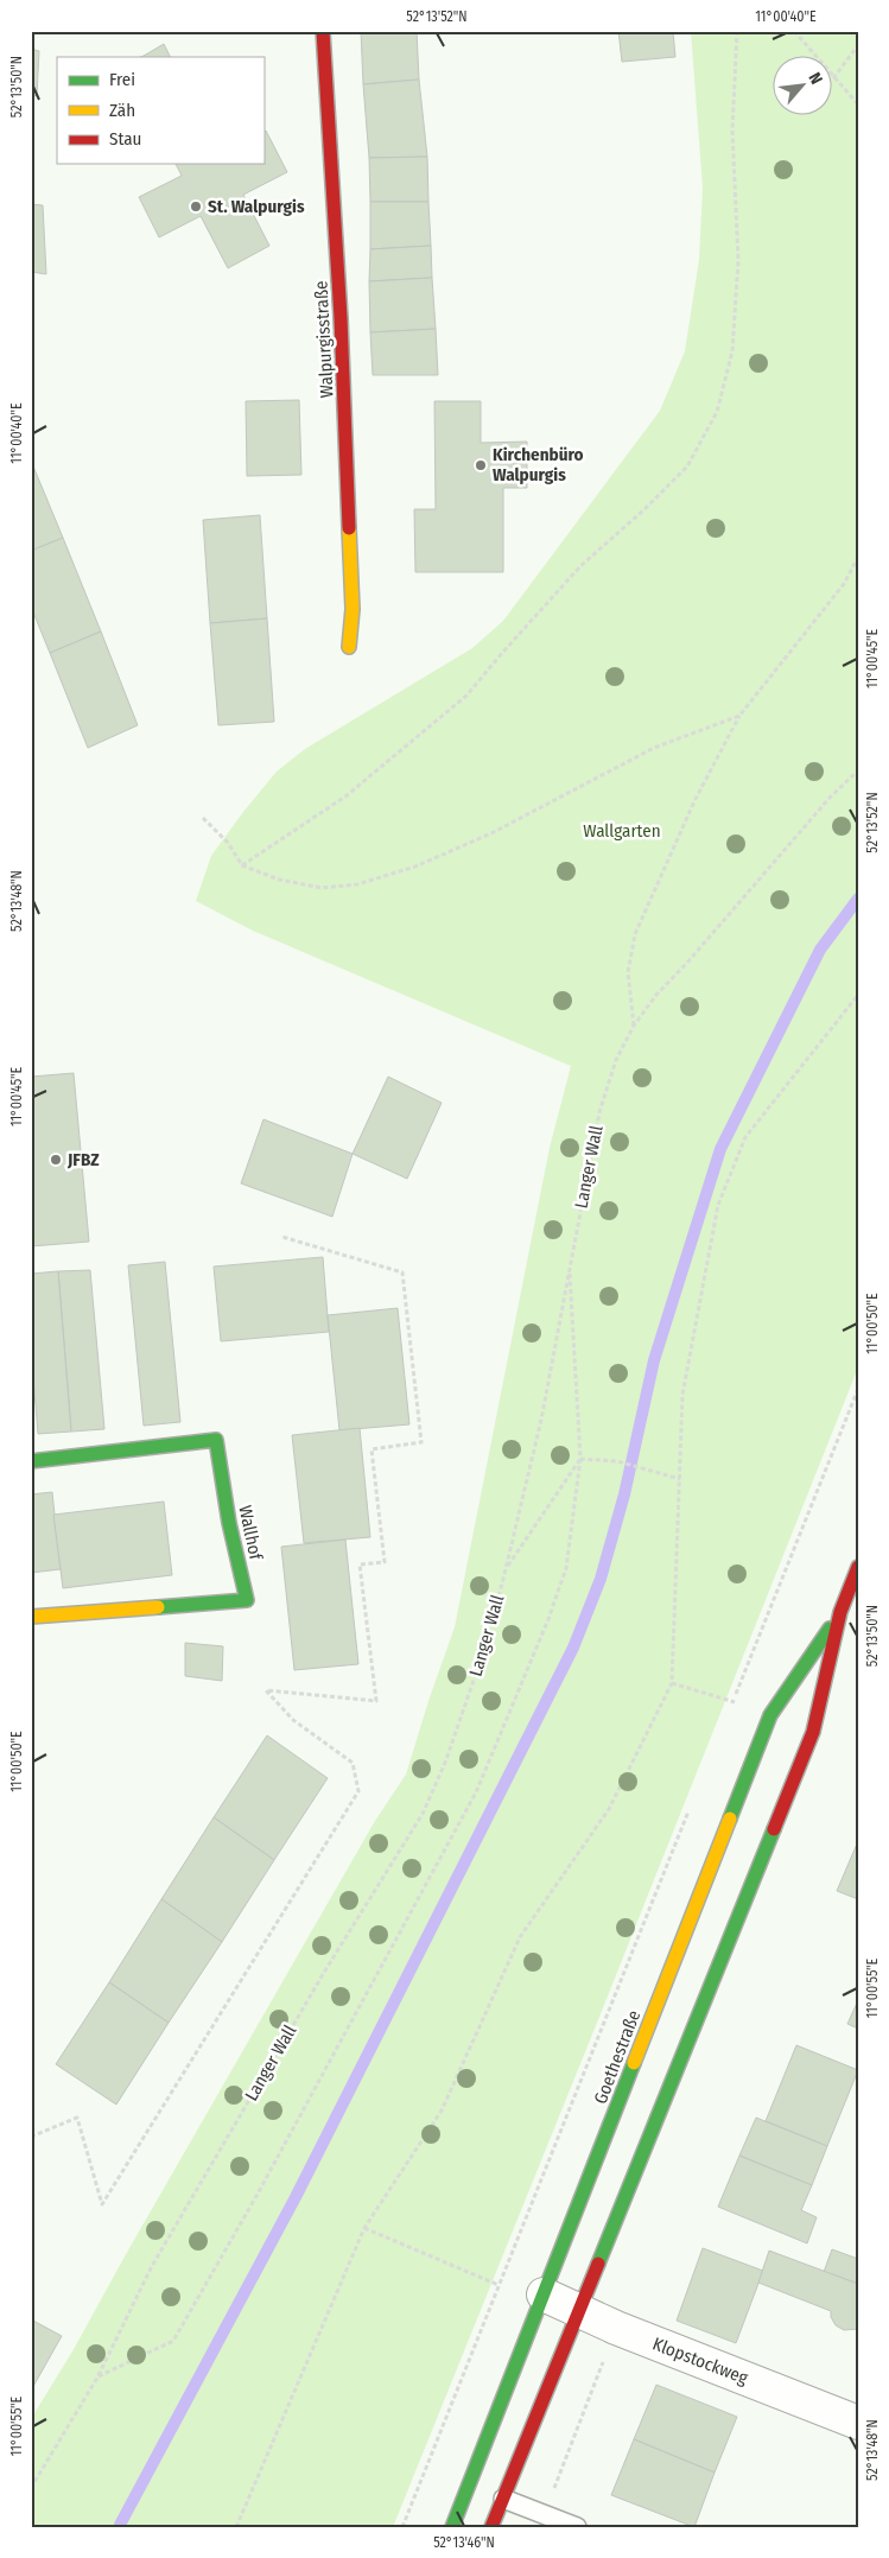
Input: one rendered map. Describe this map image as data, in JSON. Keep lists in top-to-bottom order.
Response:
{
  "streets": {
    "main road": ["Walpurgisstraße", "Wallhof", "Goethestraße"],
    "street": ["Klopstockweg"],
    "path": ["Langer Wall"]
  },
  "crossings": [
    ["Goethestraße", "Klopstockweg"]
  ],
  "parks": ["Wallgarten"],
  "places": ["St. Walpurgis", "Kirchenbüro Walpurgis", "JFBZ"],
  "legend": ["Frei", "Zäh", "Stau"],
  "north": "top right",
  "coordinates": [
    "52°13'52\"N",
    "11°00'40\"E",
    "52°13'50\"N",
    "11°00'45\"E",
    "52°13'48\"N",
    "11°00'50\"E",
    "11°00'55\"E",
    "52°13'46\"N"
  ]
}
